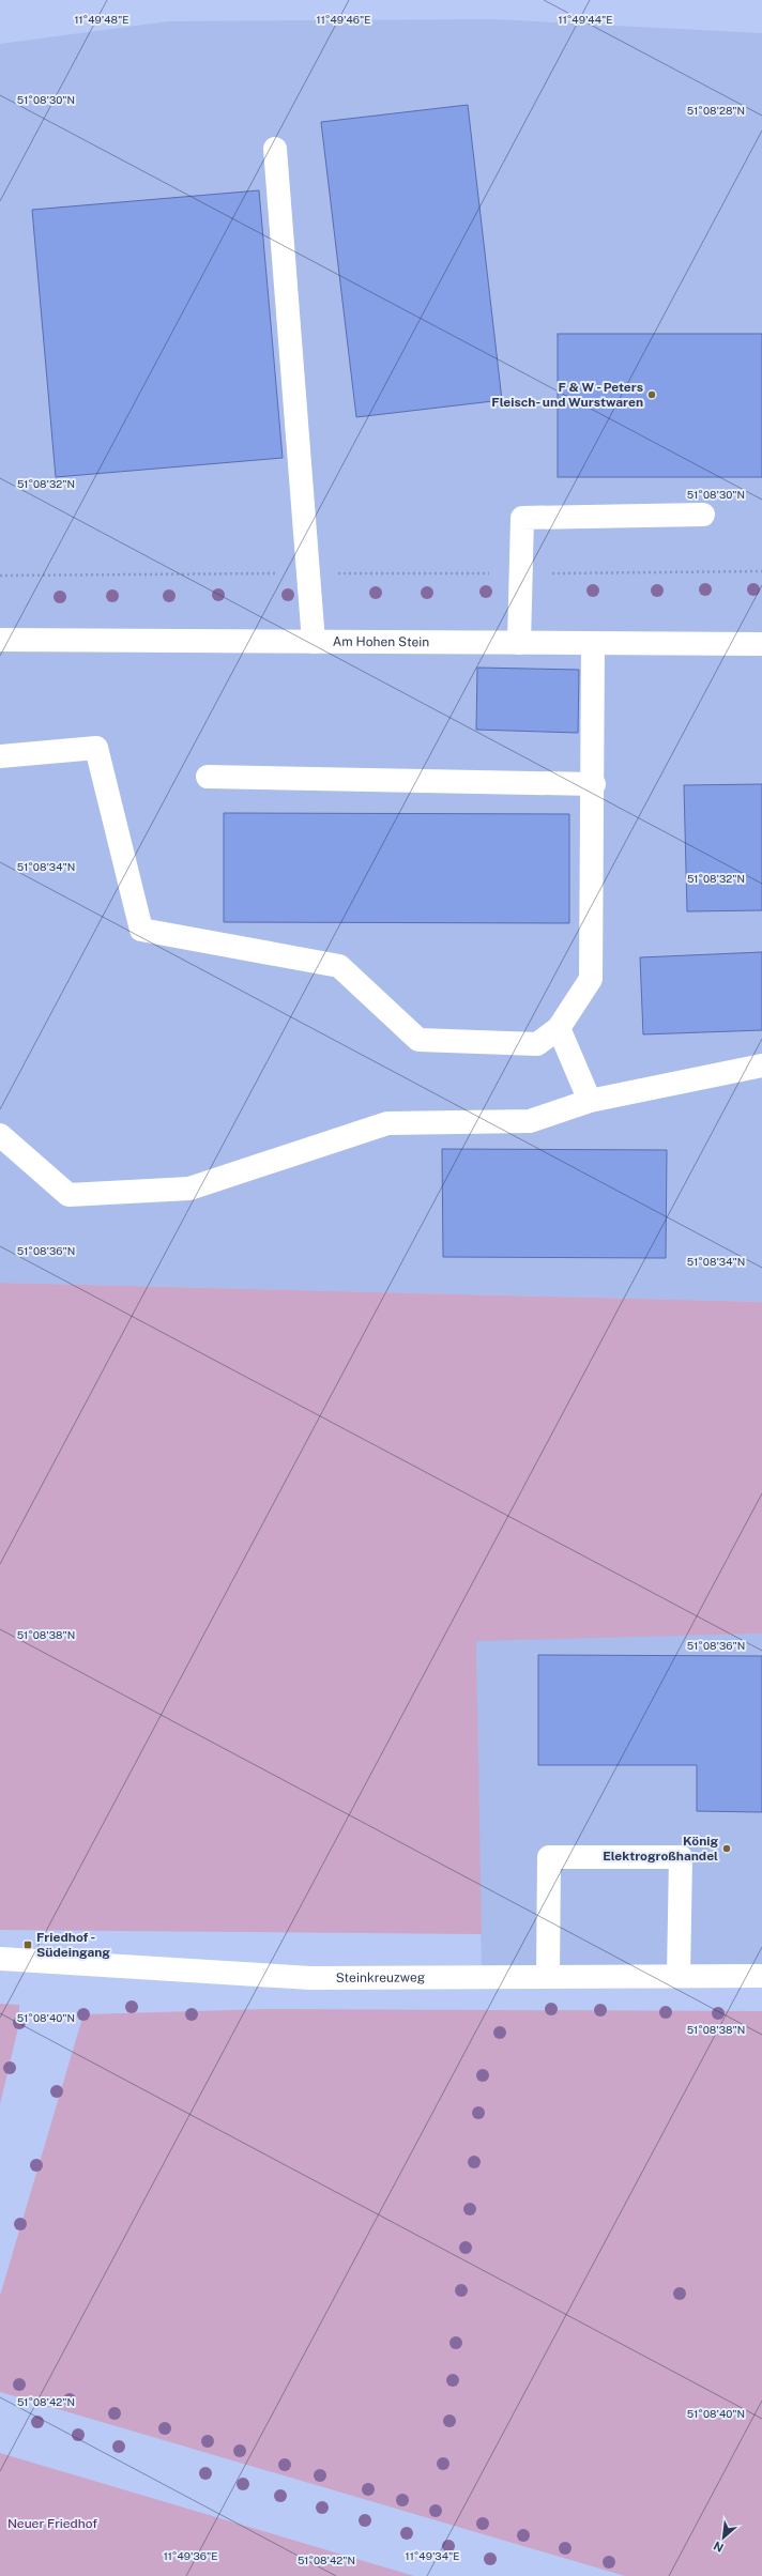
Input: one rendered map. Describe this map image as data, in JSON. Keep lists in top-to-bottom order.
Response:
{
  "streets": {
    "street": ["Am Hohen Stein", "Steinkreuzweg"]
  },
  "parks": ["Neuer Friedhof"],
  "places": {
    "other": ["F & W - Peters Fleisch- und Wurstwaren", "König Elektrogroßhandel"],
    "transit": ["Friedhof - Südeingang"]
  },
  "north": "bottom left",
  "coordinates": [
    "11°49'48\"E",
    "11°49'46\"E",
    "11°49'44\"E",
    "51°08'30\"N",
    "51°08'28\"N",
    "51°08'32\"N",
    "51°08'34\"N",
    "51°08'36\"N",
    "51°08'38\"N",
    "51°08'40\"N",
    "51°08'42\"N",
    "11°49'36\"E",
    "11°49'34\"E"
  ]
}
